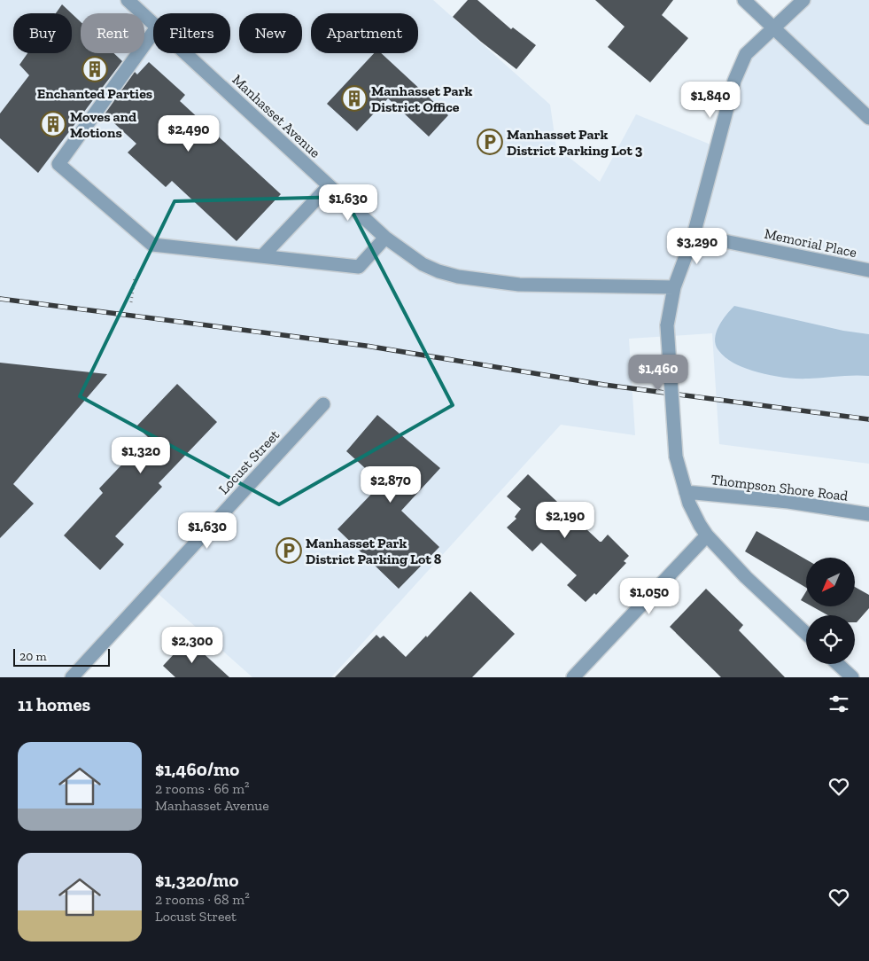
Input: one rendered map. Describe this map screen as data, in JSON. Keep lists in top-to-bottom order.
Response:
{
  "streets": {
    "street": [
      "Manhasset Avenue",
      "Memorial Place",
      "Locust Street",
      "Thompson Shore Road"
    ]
  },
  "places": {
    "building": ["Enchanted Parties", "Manhasset Park District Office", "Moves and Motions"],
    "parking": ["Manhasset Park District Parking Lot 3", "Manhasset Park District Parking Lot 8"]
  },
  "scale_bar": "20 m",
  "north": "bottom left",
  "page": {
    "chip": [
      "Buy",
      "Rent",
      "Filters",
      "New",
      "Apartment"
    ],
    "price": [
      "$1,840",
      "$2,490",
      "$1,630",
      "$3,290",
      "$1,460",
      "$1,320",
      "$2,870",
      "$2,190",
      "$1,630",
      "$1,050",
      "$2,300"
    ],
    "scale": "20 m",
    "heading": "11 homes",
    "list": [
      {
        "name": "$1,460/mo",
        "note": "2 rooms · 66 m² · Manhasset Avenue"
      },
      {
        "name": "$1,320/mo",
        "note": "2 rooms · 68 m² · Locust Street"
      }
    ]
  }
}
